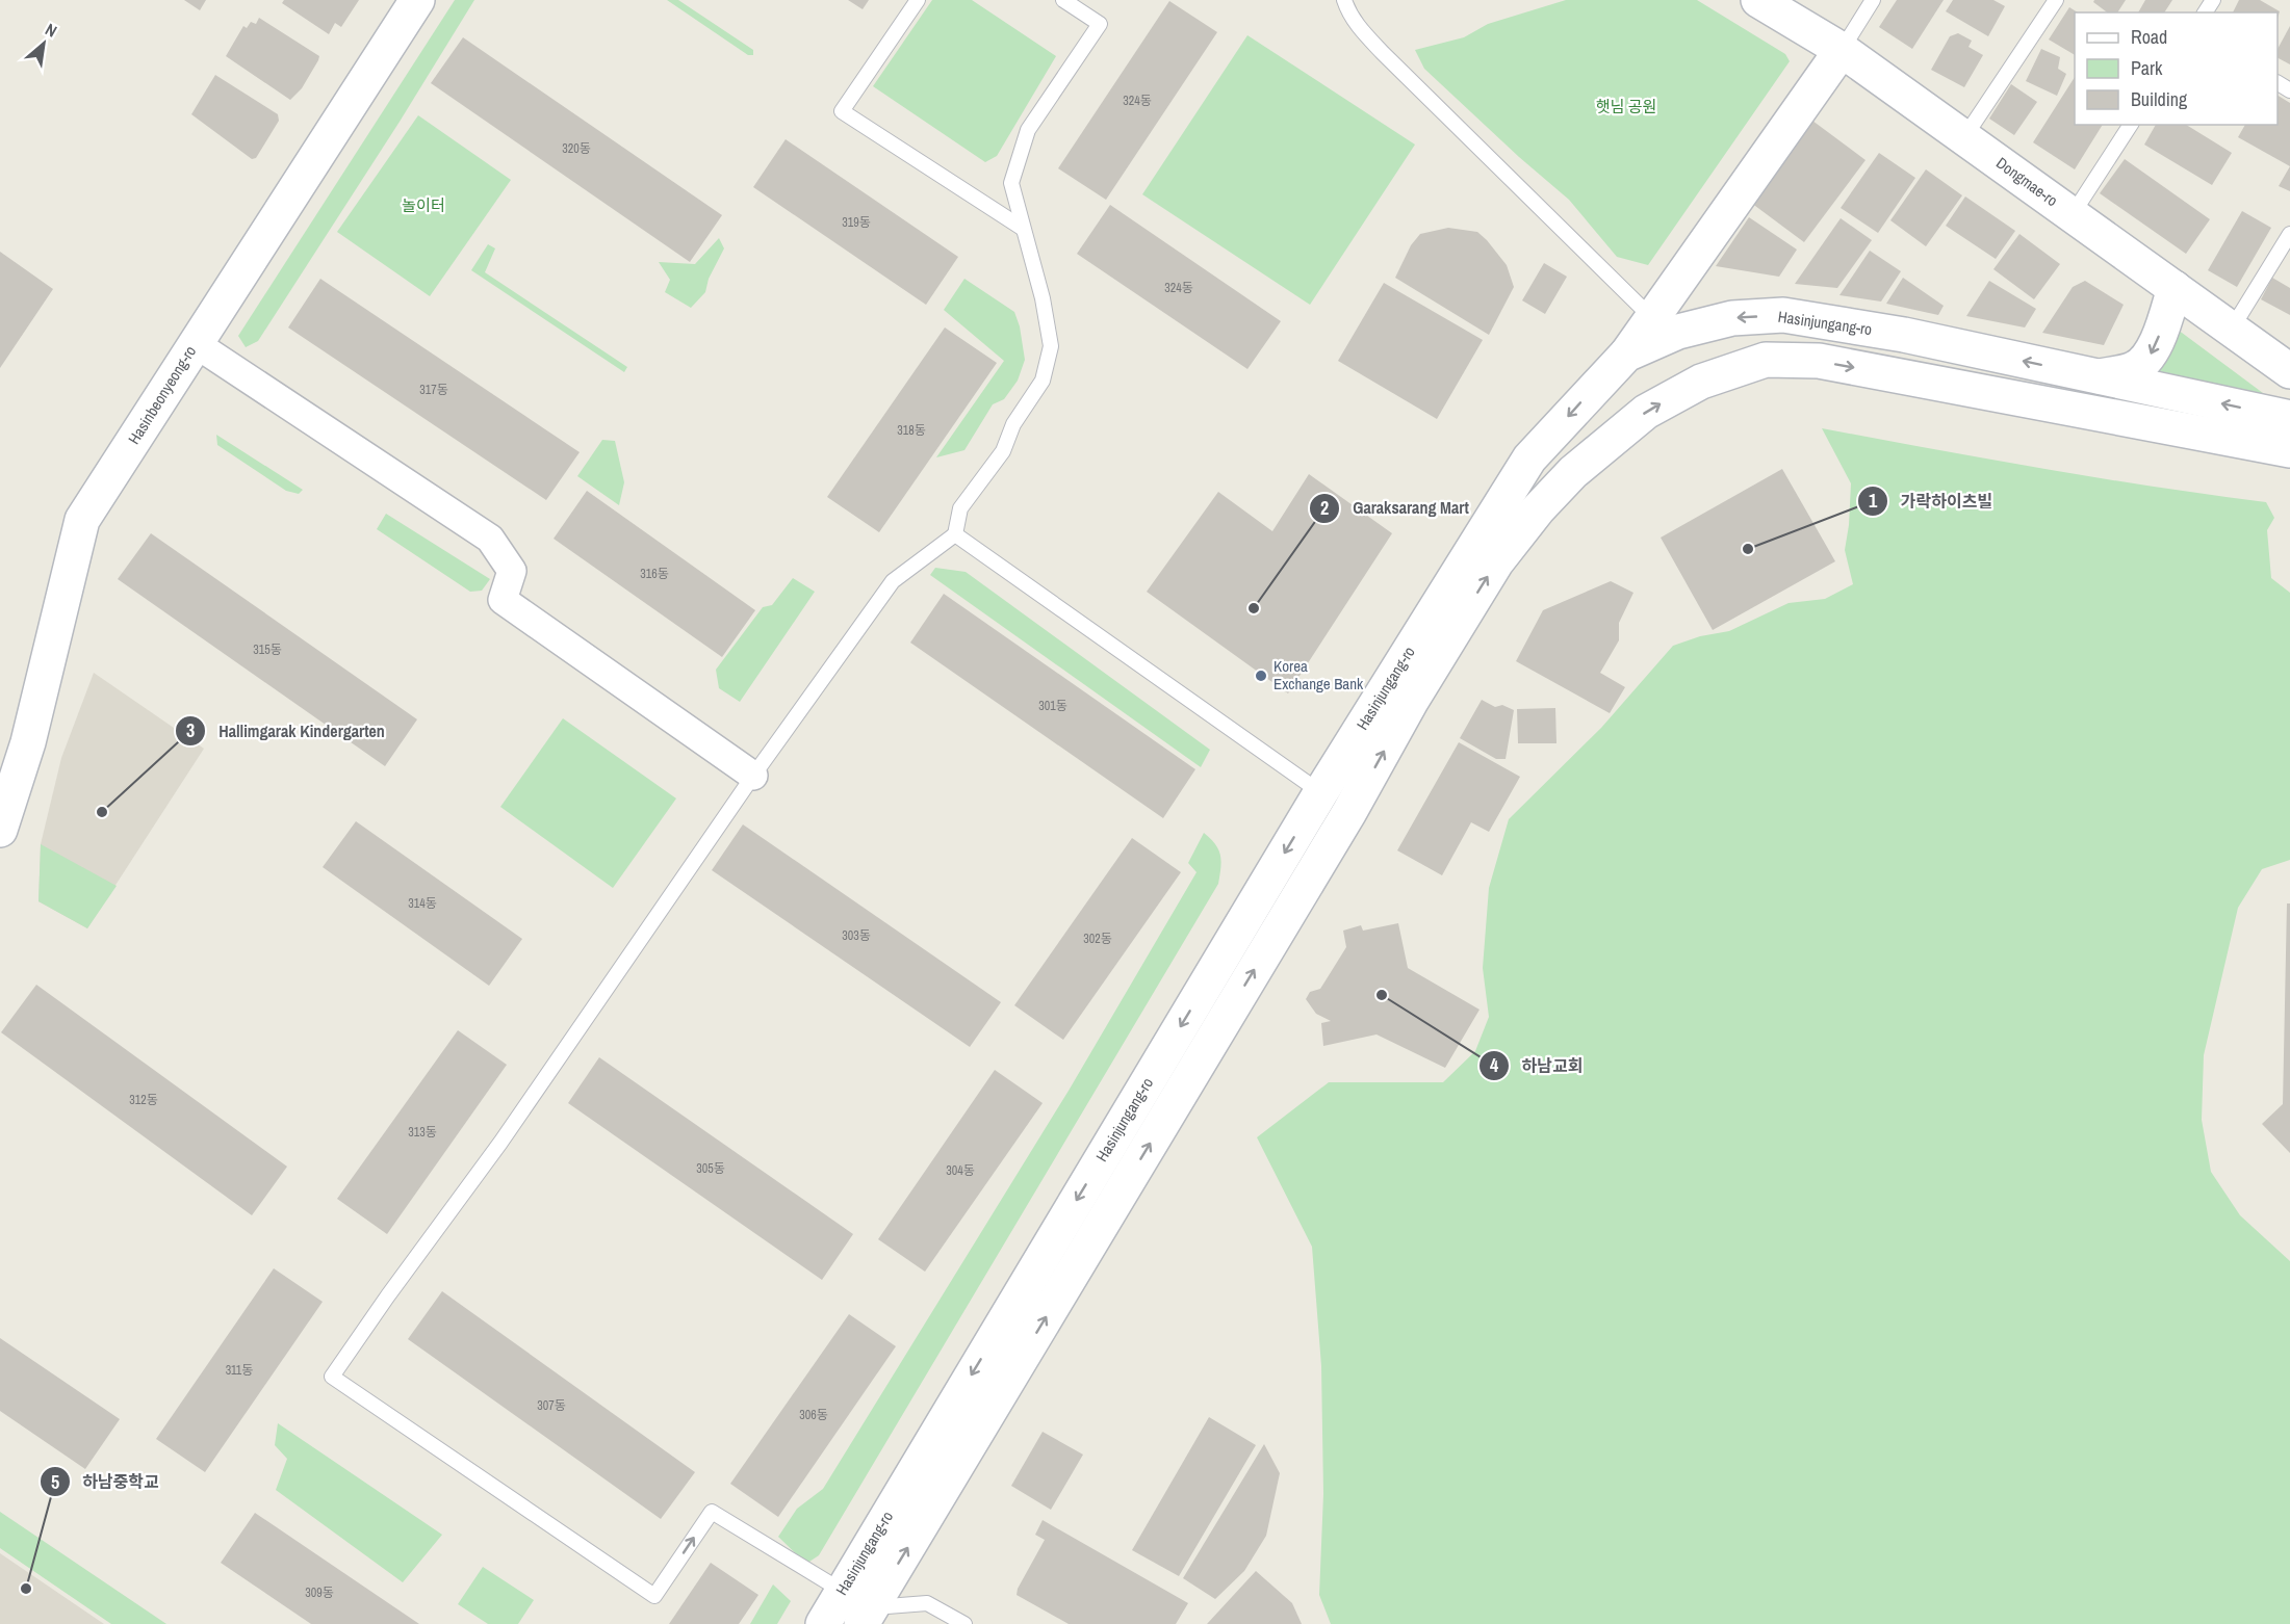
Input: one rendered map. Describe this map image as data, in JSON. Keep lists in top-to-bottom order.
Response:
{
  "streets": {
    "street": ["Dongmae-ro", "Hasinjungang-ro", "Hasinbeonyeong-ro"]
  },
  "parks": ["햇님 공원", "놀이터"],
  "places": [
    "가락하이츠빌",
    "Garaksarang Mart",
    "Korea Exchange Bank",
    "Hallimgarak Kindergarten",
    "하남교회",
    "하남중학교"
  ],
  "house_numbers": [
    "324동",
    "320동",
    "319동",
    "324동",
    "317동",
    "318동",
    "316동",
    "315동",
    "301동",
    "314동",
    "303동",
    "302동",
    "312동",
    "313동",
    "305동",
    "304동",
    "311동",
    "307동",
    "306동",
    "309동"
  ],
  "legend": ["Road", "Park", "Building"],
  "north": "top right"
}
